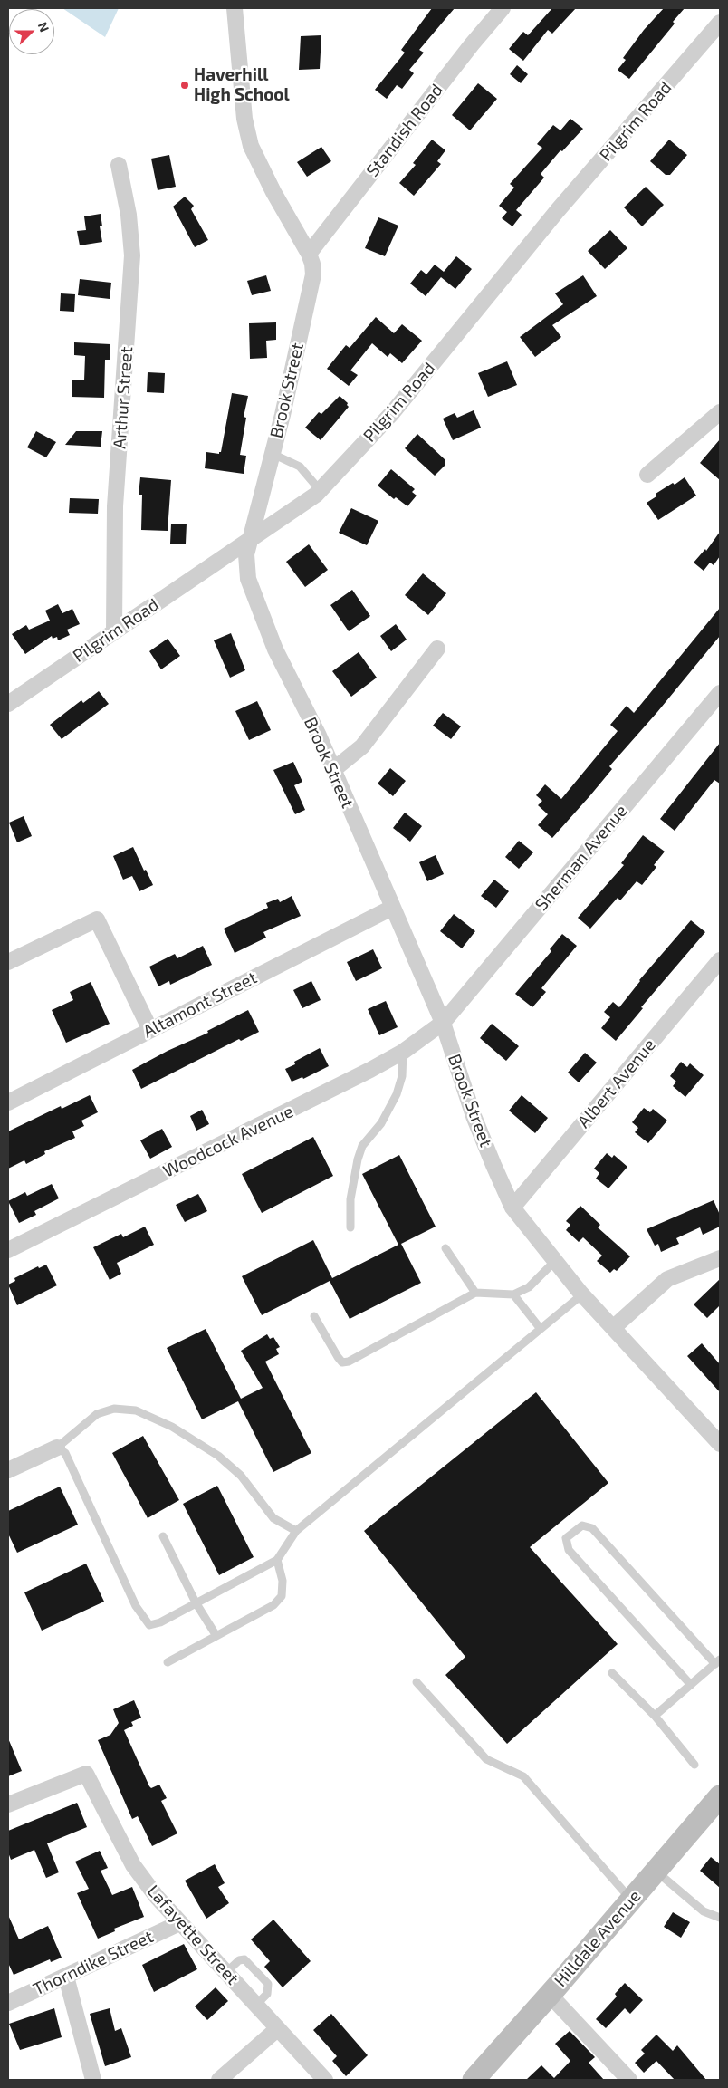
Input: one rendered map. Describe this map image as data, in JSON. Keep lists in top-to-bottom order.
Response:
{
  "streets": {
    "main road": ["Hilldale Avenue"],
    "street": [
      "Pilgrim Road",
      "Standish Road",
      "Brook Street",
      "Arthur Street",
      "Sherman Avenue",
      "Altamont Street",
      "Albert Avenue",
      "Woodcock Avenue",
      "Lafayette Street",
      "Thorndike Street"
    ]
  },
  "crossings": [
    ["Pilgrim Road", "Brook Street"],
    ["Pilgrim Road", "Arthur Street"],
    ["Standish Road", "Brook Street"],
    ["Brook Street", "Sherman Avenue"],
    ["Brook Street", "Altamont Street"],
    ["Brook Street", "Albert Avenue"],
    ["Brook Street", "Woodcock Avenue"],
    ["Sherman Avenue", "Woodcock Avenue"],
    ["Lafayette Street", "Thorndike Street"]
  ],
  "places": ["Haverhill High School"],
  "north": "right"
}
